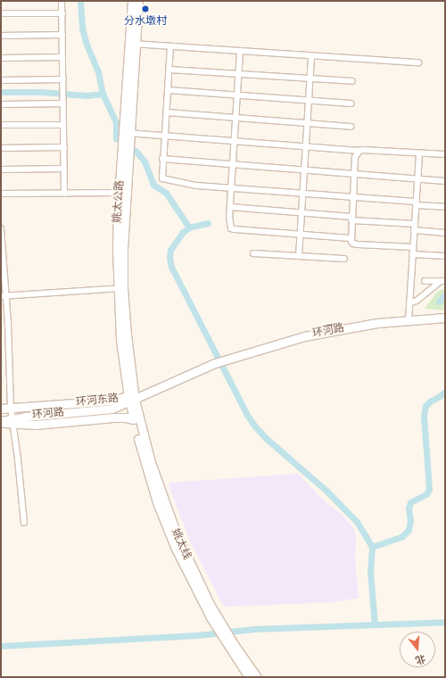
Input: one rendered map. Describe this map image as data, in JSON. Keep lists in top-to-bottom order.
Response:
{
  "streets": {
    "main road": [
      "姚太公路",
      "环河路",
      "环河东路",
      "姚太线"
    ]
  },
  "crossings": [
    ["姚太公路", "环河路"],
    ["姚太公路", "环河东路"],
    ["姚太公路", "姚太线"],
    ["环河路", "环河东路"],
    ["环河路", "姚太线"],
    ["环河东路", "姚太线"]
  ],
  "places": ["分水墩村"],
  "north": "bottom"
}
